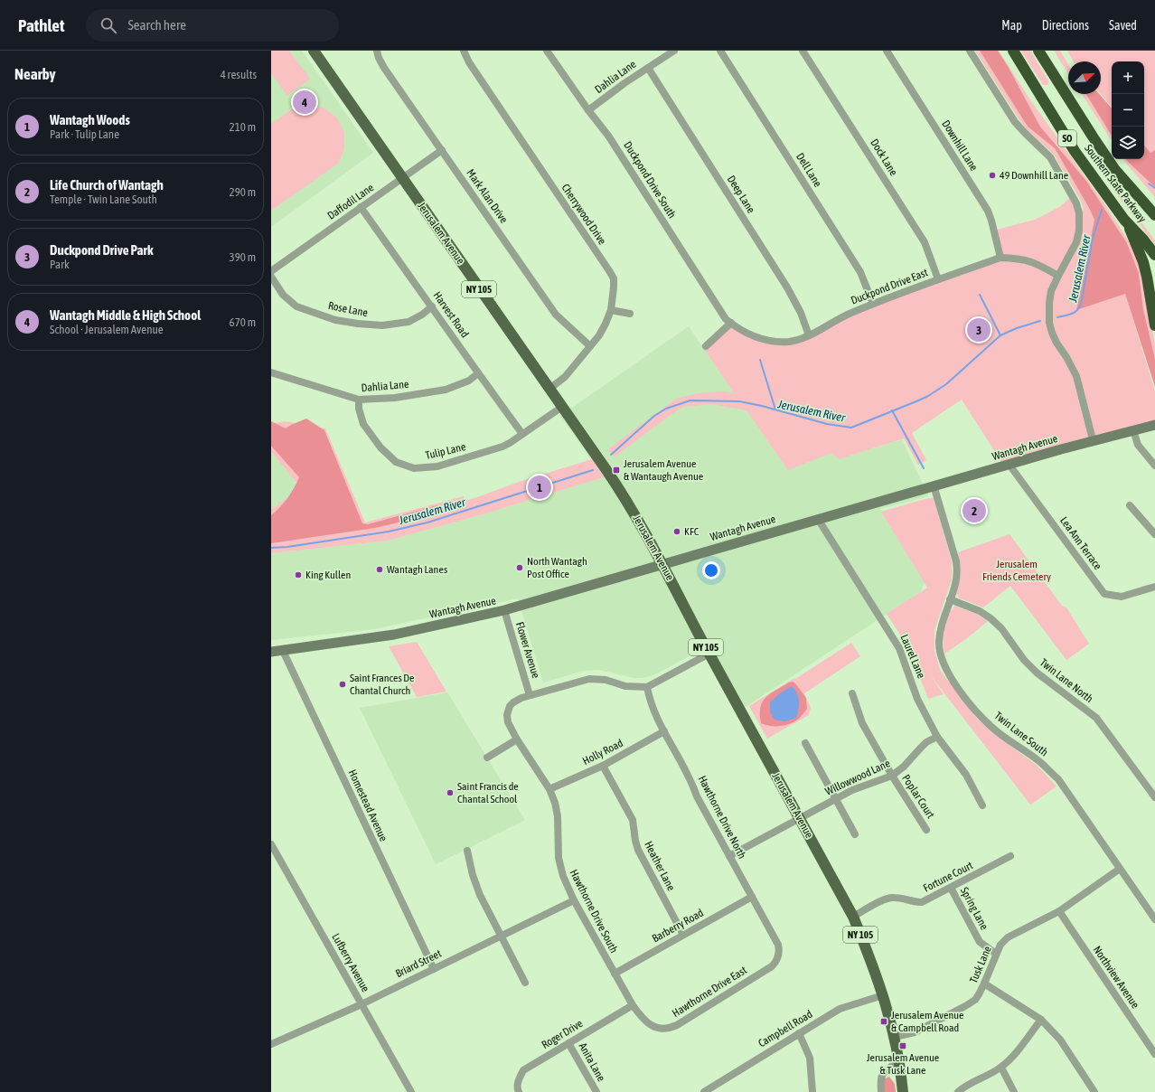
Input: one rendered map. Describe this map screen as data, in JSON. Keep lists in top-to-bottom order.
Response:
{
  "streets": {
    "highway": ["SO", "Southern State Parkway"],
    "main road": ["Jerusalem Avenue", "NY 105", "Wantagh Avenue"],
    "street": [
      "Dahlia Lane",
      "Downhill Lane",
      "Dock Lane",
      "Dell Lane",
      "Duckpond Drive South",
      "Deep Lane",
      "Mark Alan Drive",
      "Daffodil Lane",
      "Cherrywood Drive",
      "Duckpond Drive East",
      "Rose Lane",
      "Harvest Road",
      "Tulip Lane",
      "Lea Ann Terrace",
      "Flower Avenue",
      "Laurel Lane",
      "Twin Lane North",
      "Twin Lane South",
      "Holly Road",
      "Willowwood Lane",
      "Poplar Court",
      "Homestead Avenue",
      "Hawthorne Drive North",
      "Heather Lane",
      "Fortune Court",
      "Spring Lane",
      "Hawthorne Drive South",
      "Barberry Road",
      "Lufberry Avenue",
      "Briard Street",
      "Tusk Lane",
      "Northview Avenue",
      "Hawthorne Drive East",
      "Campbell Road",
      "Roger Drive",
      "Anita Lane"
    ]
  },
  "crossings": [
    ["Dahlia Lane", "Duckpond Drive South"],
    ["Dahlia Lane", "Deep Lane"],
    ["Dahlia Lane", "Harvest Road"],
    ["Dahlia Lane", "Tulip Lane"],
    ["Downhill Lane", "Duckpond Drive East"],
    ["Dock Lane", "Duckpond Drive East"],
    ["Dell Lane", "Duckpond Drive East"],
    ["Duckpond Drive South", "Duckpond Drive East"],
    ["Deep Lane", "Duckpond Drive East"],
    ["Mark Alan Drive", "Daffodil Lane"],
    ["Mark Alan Drive", "Cherrywood Drive"],
    ["Daffodil Lane", "Jerusalem Avenue"],
    ["Daffodil Lane", "Harvest Road"],
    ["Cherrywood Drive", "Jerusalem Avenue"],
    ["Jerusalem Avenue", "Wantagh Avenue"],
    ["Jerusalem Avenue", "Tulip Lane"],
    ["Jerusalem Avenue", "Willowwood Lane"],
    ["Jerusalem Avenue", "Fortune Court"],
    ["Jerusalem Avenue", "Tusk Lane"],
    ["Jerusalem Avenue", "Campbell Road"],
    ["Rose Lane", "Harvest Road"],
    ["Harvest Road", "Tulip Lane"],
    ["Wantagh Avenue", "Lea Ann Terrace"],
    ["Wantagh Avenue", "Flower Avenue"],
    ["Wantagh Avenue", "Laurel Lane"],
    ["Wantagh Avenue", "Twin Lane South"],
    ["Wantagh Avenue", "Homestead Avenue"],
    ["Flower Avenue", "Hawthorne Drive South"],
    ["Laurel Lane", "Willowwood Lane"],
    ["Twin Lane North", "Twin Lane South"],
    ["Twin Lane South", "Tusk Lane"],
    ["Holly Road", "Hawthorne Drive North"],
    ["Holly Road", "Heather Lane"],
    ["Holly Road", "Hawthorne Drive South"],
    ["Willowwood Lane", "Poplar Court"],
    ["Willowwood Lane", "Hawthorne Drive North"],
    ["Homestead Avenue", "Briard Street"],
    ["Hawthorne Drive North", "Hawthorne Drive South"],
    ["Hawthorne Drive North", "Barberry Road"],
    ["Hawthorne Drive North", "Hawthorne Drive East"],
    ["Heather Lane", "Barberry Road"],
    ["Fortune Court", "Spring Lane"],
    ["Spring Lane", "Tusk Lane"],
    ["Hawthorne Drive South", "Barberry Road"],
    ["Hawthorne Drive South", "Briard Street"],
    ["Hawthorne Drive South", "Hawthorne Drive East"],
    ["Hawthorne Drive South", "Roger Drive"],
    ["Lufberry Avenue", "Briard Street"],
    ["Tusk Lane", "Northview Avenue"],
    ["Hawthorne Drive East", "Roger Drive"],
    ["Roger Drive", "Anita Lane"]
  ],
  "water": ["Jerusalem River"],
  "parks": ["Jerusalem Friends Cemetery"],
  "places": {
    "other": [
      "49 Downhill Lane",
      "KFC",
      "North Wantagh Post Office",
      "Wantagh Lanes",
      "King Kullen",
      "Saint Frances De Chantal Church",
      "Saint Francis de Chantal School"
    ],
    "transit": ["Jerusalem Avenue & Wantaugh Avenue", "Jerusalem Avenue & Campbell Road", "Jerusalem Avenue & Tusk Lane"]
  },
  "north": "top right",
  "page": {
    "header": "Pathlet",
    "search": "Search here",
    "nav": ["Map", "Directions", "Saved"],
    "heading": ["Nearby", "4 results"],
    "map_buttons": ["+", "−"],
    "pins": [
      "4",
      "3",
      "1",
      "2"
    ],
    "list": [
      {
        "mark": "1",
        "name": "Wantagh Woods",
        "note": "Park · Tulip Lane",
        "value": "210 m"
      },
      {
        "mark": "2",
        "name": "Life Church of Wantagh",
        "note": "Temple · Twin Lane South",
        "value": "290 m"
      },
      {
        "mark": "3",
        "name": "Duckpond Drive Park",
        "note": "Park",
        "value": "390 m"
      },
      {
        "mark": "4",
        "name": "Wantagh Middle & High School",
        "note": "School · Jerusalem Avenue",
        "value": "670 m"
      }
    ]
  }
}
